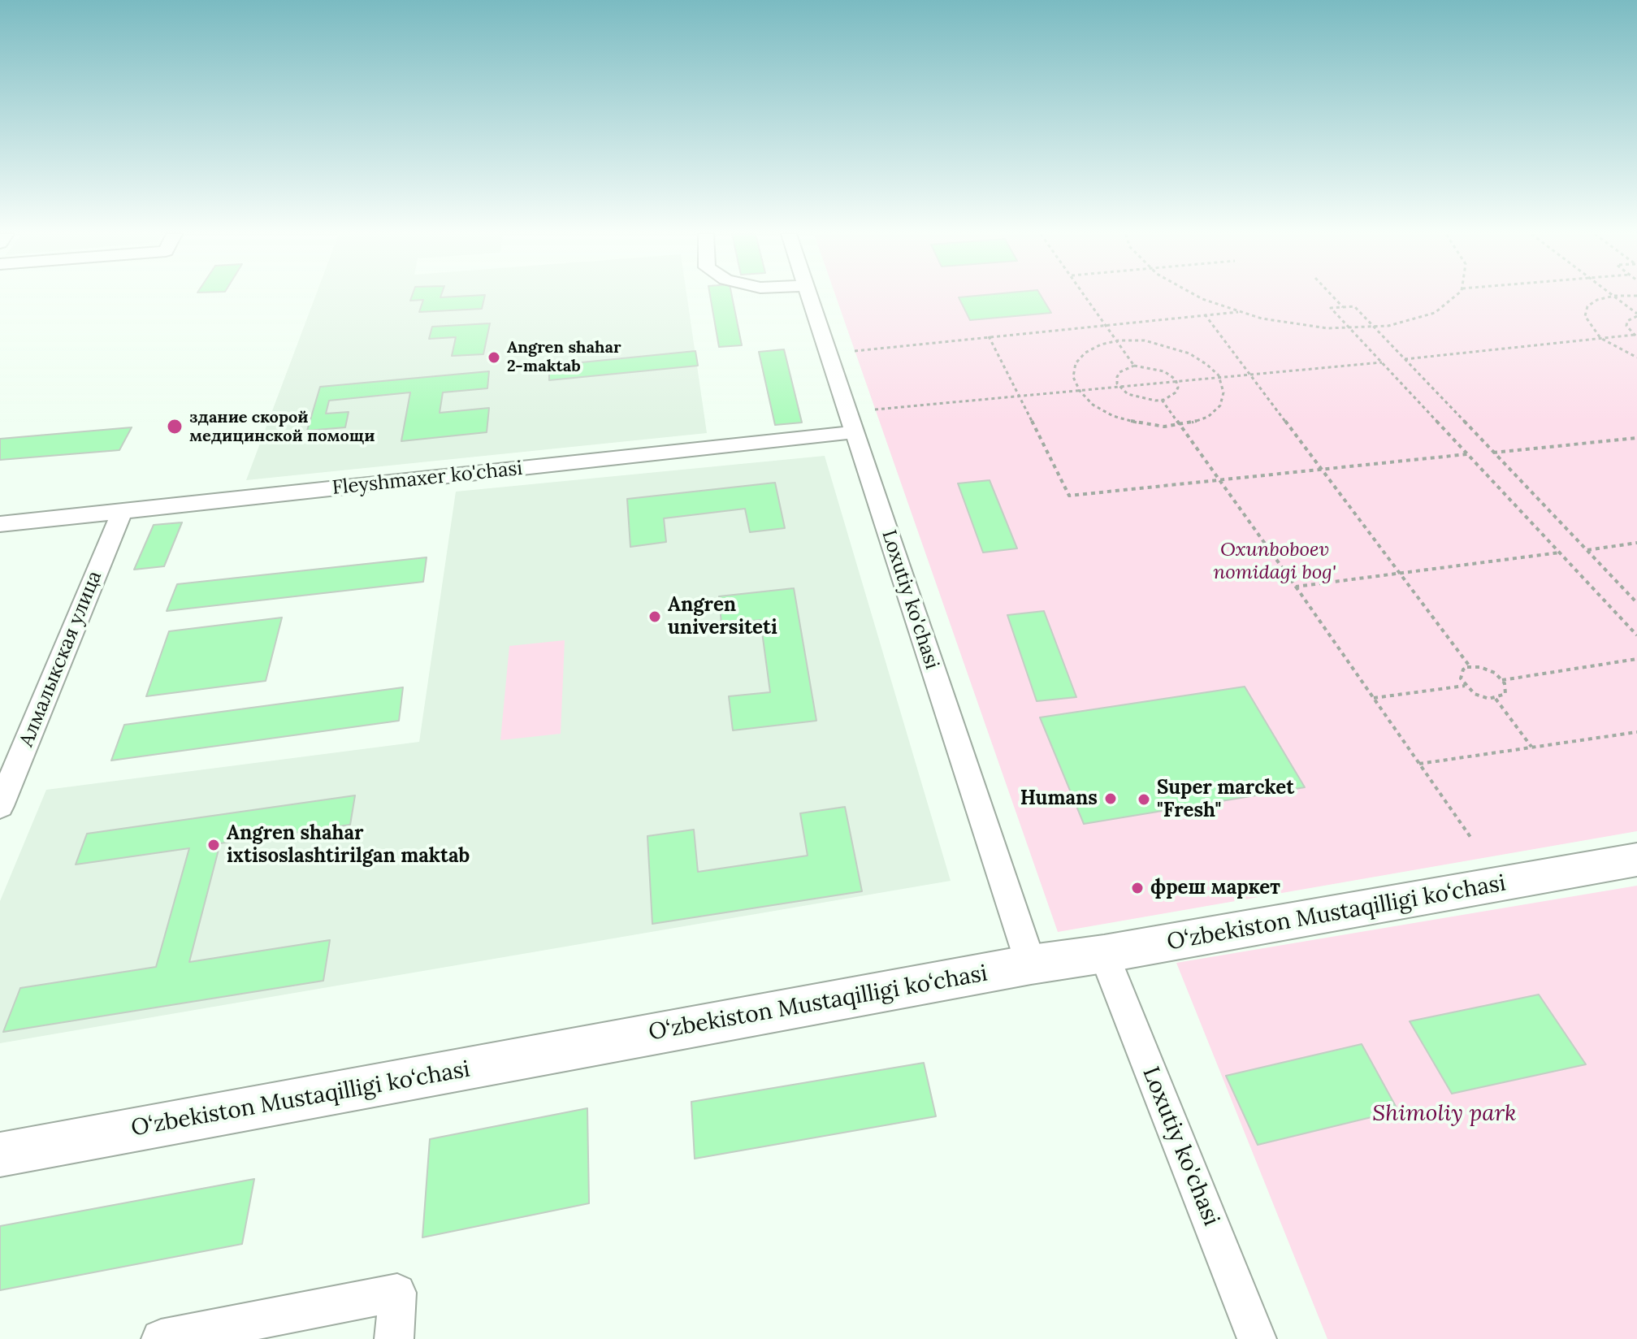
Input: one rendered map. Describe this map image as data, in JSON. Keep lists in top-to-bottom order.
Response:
{
  "streets": {
    "main road": ["O‘zbekiston Mustaqilligi ko‘chasi"],
    "street": ["Fleyshmaxer ko'chasi", "Loxutiy ko'chasi", "Алмалыкская улица"]
  },
  "crossings": [
    ["Fleyshmaxer ko'chasi", "Loxutiy ko'chasi"],
    ["Fleyshmaxer ko'chasi", "Алмалыкская улица"],
    ["Loxutiy ko'chasi", "O‘zbekiston Mustaqilligi ko‘chasi"]
  ],
  "parks": ["Oxunboboev nomidagi bog'", "Shimoliy park"],
  "places": [
    "Angren shahar 2-maktab",
    "здание скорой медицинской помощи",
    "Angren universiteti",
    "Humans",
    "Super marcket \"Fresh\"",
    "Angren shahar ixtisoslashtirilgan maktab",
    "фреш маркет"
  ]
}
